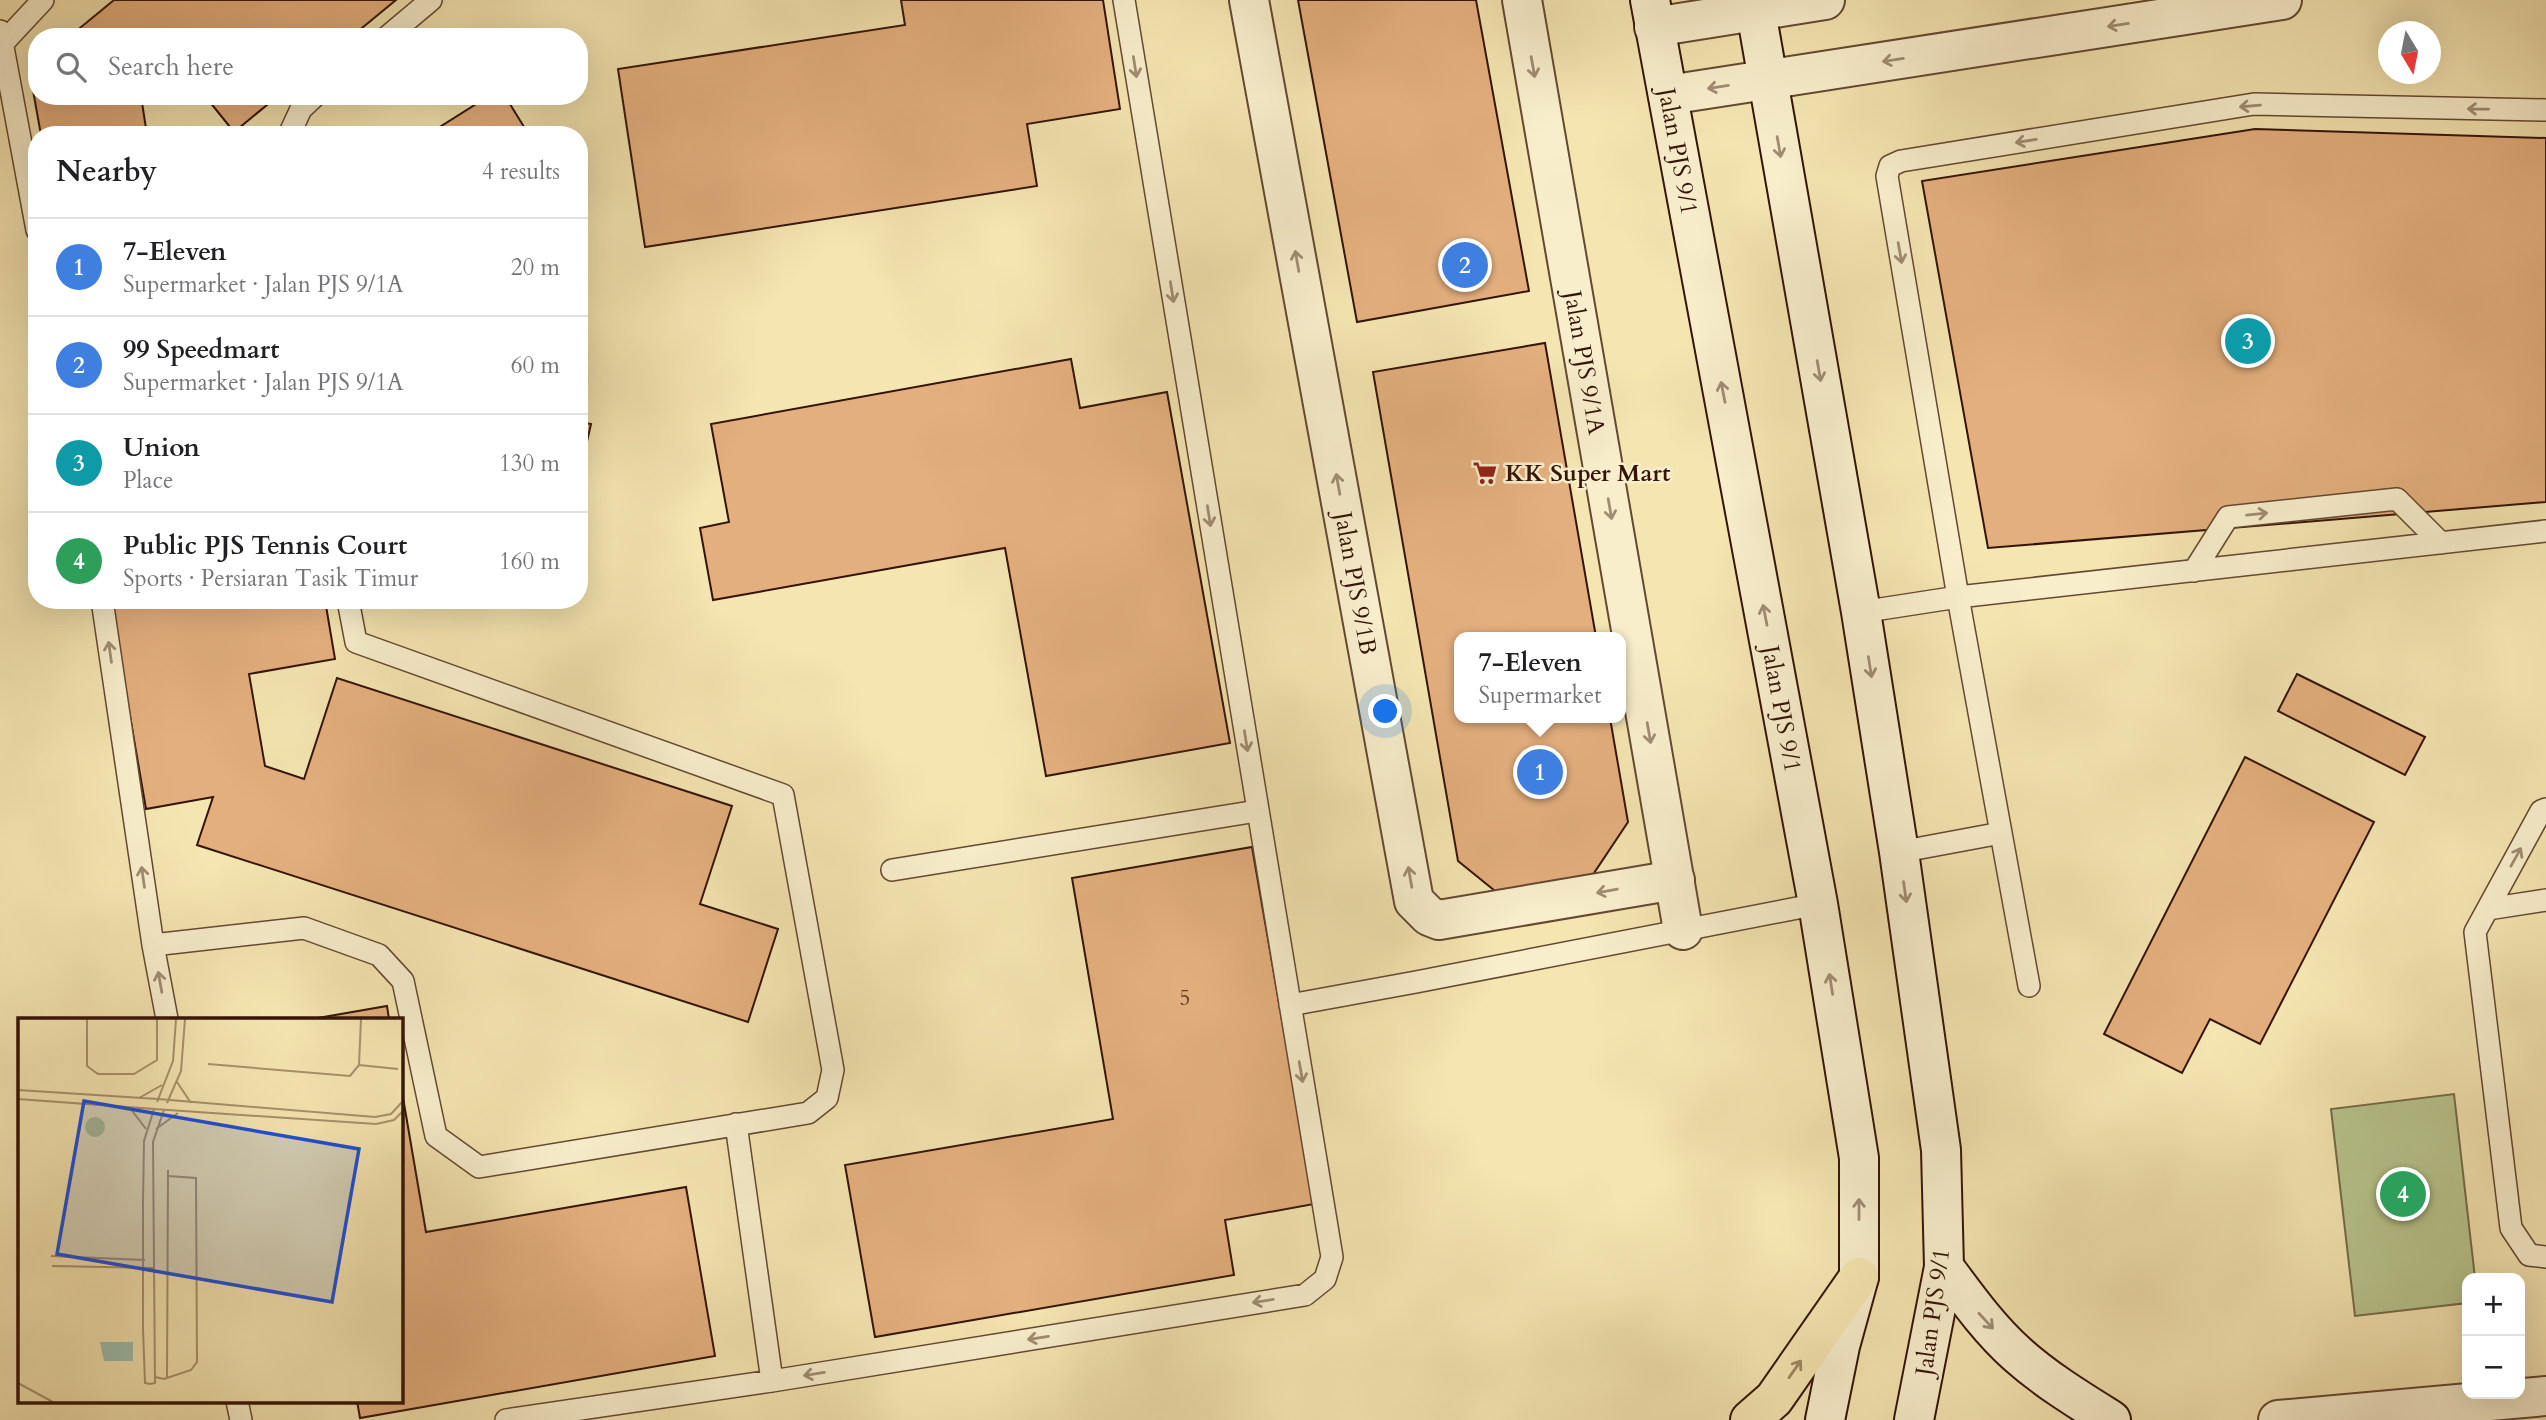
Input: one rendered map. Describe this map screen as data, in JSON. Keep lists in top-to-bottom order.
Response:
{
  "streets": {
    "street": ["Jalan PJS 9/1", "Jalan PJS 9/1A", "Jalan PJS 9/1B"]
  },
  "crossings": [
    ["Jalan PJS 9/1A", "Jalan PJS 9/1B"]
  ],
  "one_way": ["Jalan PJS 9/1A", "Jalan PJS 9/1B"],
  "places": {
    "supermarket": ["KK Super Mart"]
  },
  "house_numbers": ["5"],
  "north": "bottom",
  "page": {
    "search": "Search here",
    "heading": ["Nearby", "4 results"],
    "list": [
      {
        "mark": "1",
        "name": "7-Eleven",
        "note": "Supermarket · Jalan PJS 9/1A",
        "value": "20 m"
      },
      {
        "mark": "2",
        "name": "99 Speedmart",
        "note": "Supermarket · Jalan PJS 9/1A",
        "value": "60 m"
      },
      {
        "mark": "3",
        "name": "Union",
        "note": "Place",
        "value": "130 m"
      },
      {
        "mark": "4",
        "name": "Public PJS Tennis Court",
        "note": "Sports · Persiaran Tasik Timur",
        "value": "160 m"
      }
    ],
    "pins": [
      "2",
      "3",
      "1",
      "4"
    ],
    "popup": ["7-Eleven", "Supermarket"],
    "map_buttons": ["+", "−"]
  }
}
